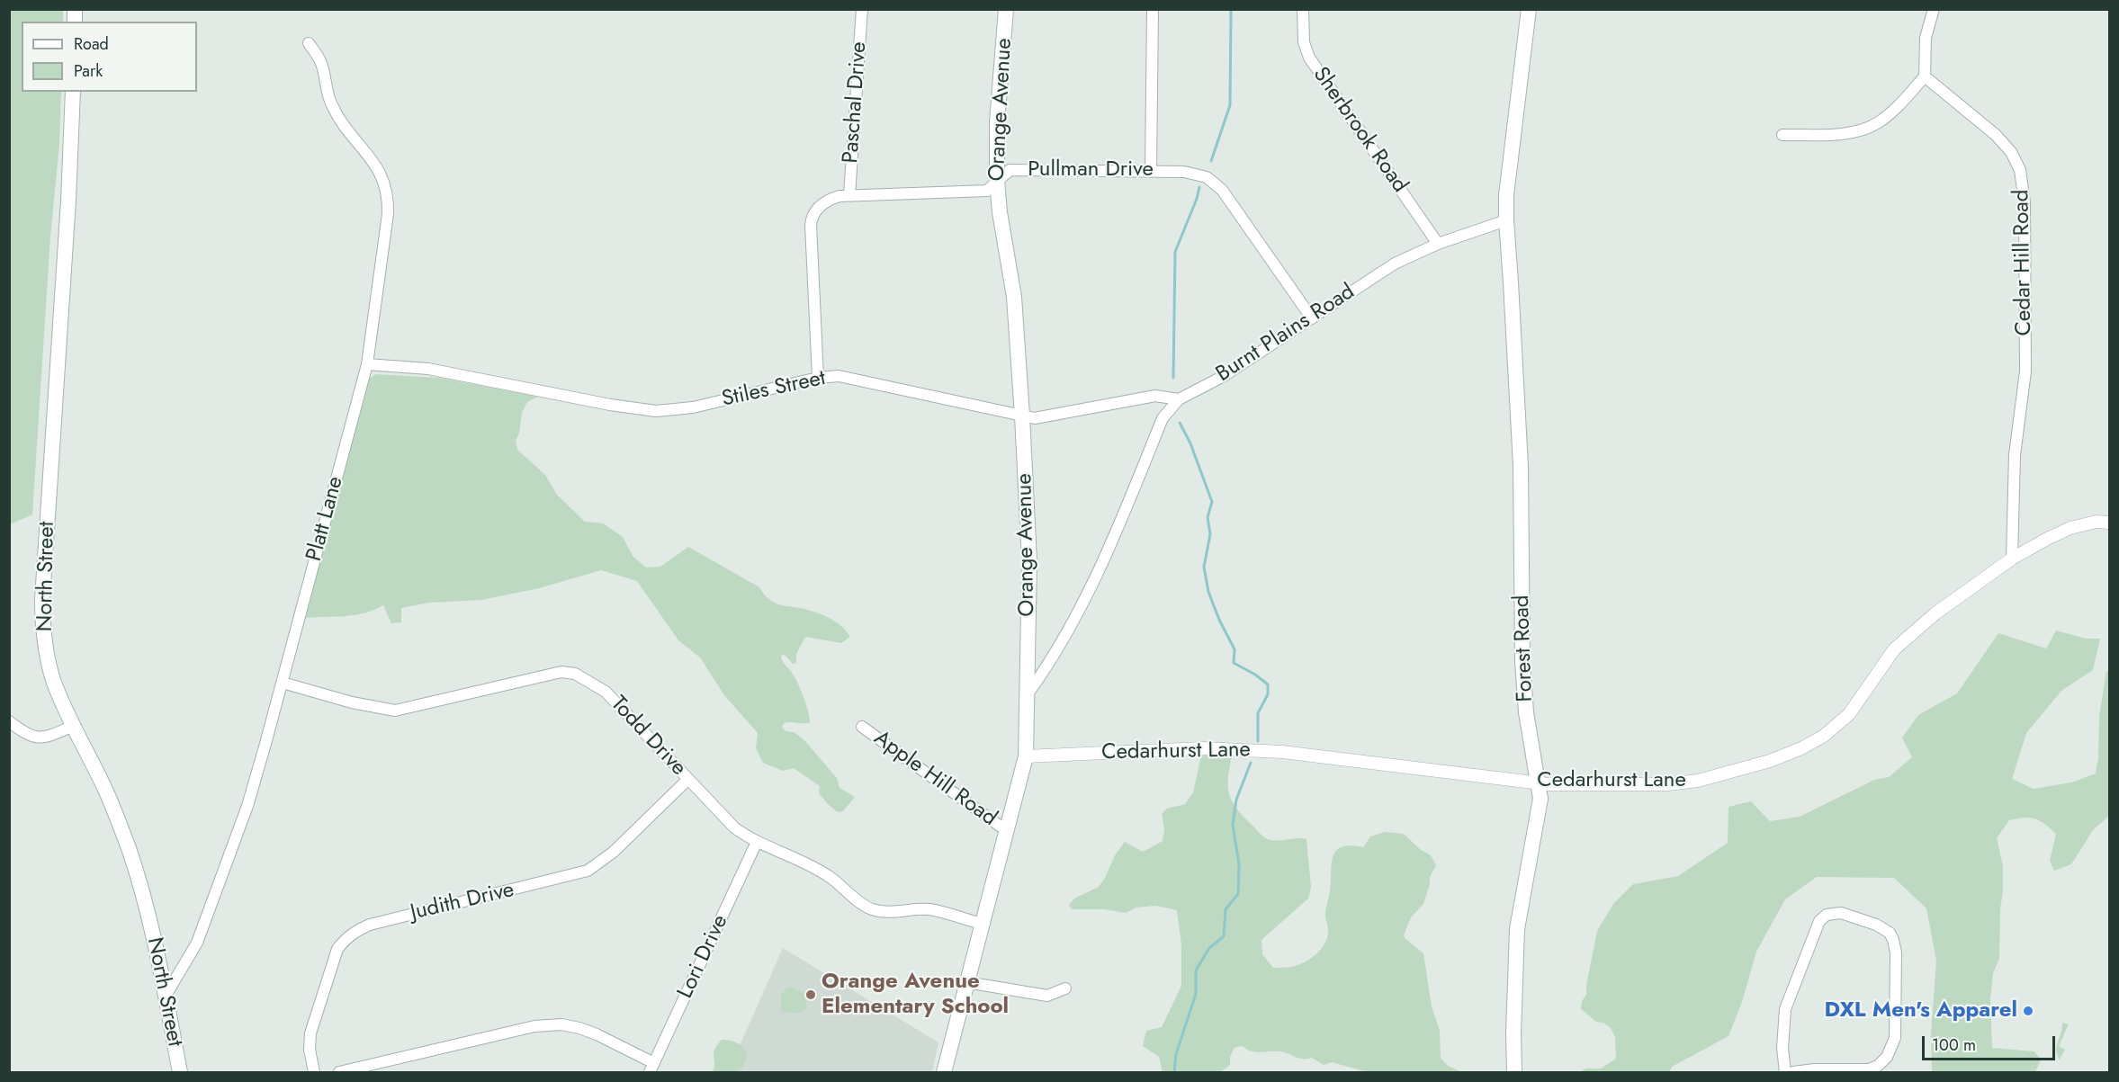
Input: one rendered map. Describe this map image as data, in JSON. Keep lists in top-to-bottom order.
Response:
{
  "streets": {
    "main road": ["Orange Avenue", "North Street", "Forest Road"],
    "street": [
      "Paschal Drive",
      "Sherbrook Road",
      "Pullman Drive",
      "Cedar Hill Road",
      "Burnt Plains Road",
      "Stiles Street",
      "Platt Lane",
      "Todd Drive",
      "Cedarhurst Lane",
      "Apple Hill Road",
      "Judith Drive",
      "Lori Drive"
    ]
  },
  "crossings": [
    ["Paschal Drive", "Pullman Drive"],
    ["Orange Avenue", "Pullman Drive"],
    ["Orange Avenue", "Burnt Plains Road"],
    ["Orange Avenue", "Stiles Street"],
    ["Orange Avenue", "Todd Drive"],
    ["Orange Avenue", "Cedarhurst Lane"],
    ["Orange Avenue", "Apple Hill Road"],
    ["Sherbrook Road", "Burnt Plains Road"],
    ["Pullman Drive", "Burnt Plains Road"],
    ["Pullman Drive", "Stiles Street"],
    ["Cedar Hill Road", "Cedarhurst Lane"],
    ["Burnt Plains Road", "Stiles Street"],
    ["Burnt Plains Road", "Forest Road"],
    ["Stiles Street", "Platt Lane"],
    ["Platt Lane", "North Street"],
    ["Platt Lane", "Todd Drive"],
    ["Forest Road", "Cedarhurst Lane"],
    ["Todd Drive", "Judith Drive"],
    ["Todd Drive", "Lori Drive"]
  ],
  "places": ["Orange Avenue Elementary School", "DXL Men's Apparel"],
  "legend": ["Road", "Park"],
  "scale_bar": "100 m"
}
